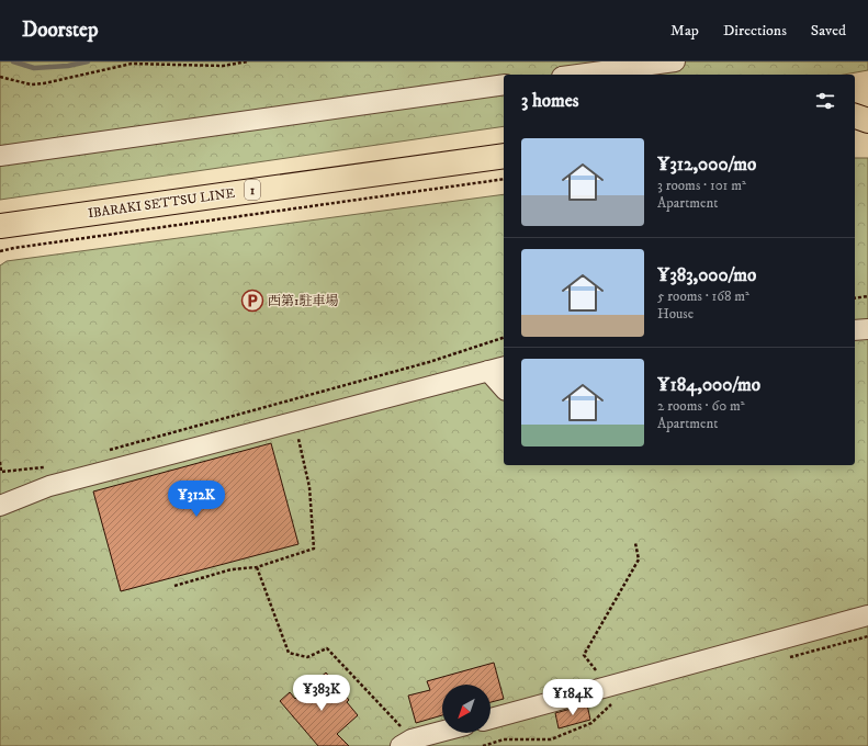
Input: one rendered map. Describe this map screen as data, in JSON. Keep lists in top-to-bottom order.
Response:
{
  "streets": {
    "main road": ["1", "IBARAKI SETTSU LINE"]
  },
  "places": {
    "parking": ["西第1駐車場"]
  },
  "north": "bottom left",
  "page": {
    "header": "Doorstep",
    "nav": ["Map", "Directions", "Saved"],
    "heading": "3 homes",
    "list": [
      {
        "name": "¥312,000/mo",
        "note": "3 rooms · 101 m² · Apartment"
      },
      {
        "name": "¥383,000/mo",
        "note": "5 rooms · 168 m² · House"
      },
      {
        "name": "¥184,000/mo",
        "note": "2 rooms · 60 m² · Apartment"
      }
    ],
    "price": ["¥312K", "¥383K", "¥184K"]
  }
}
